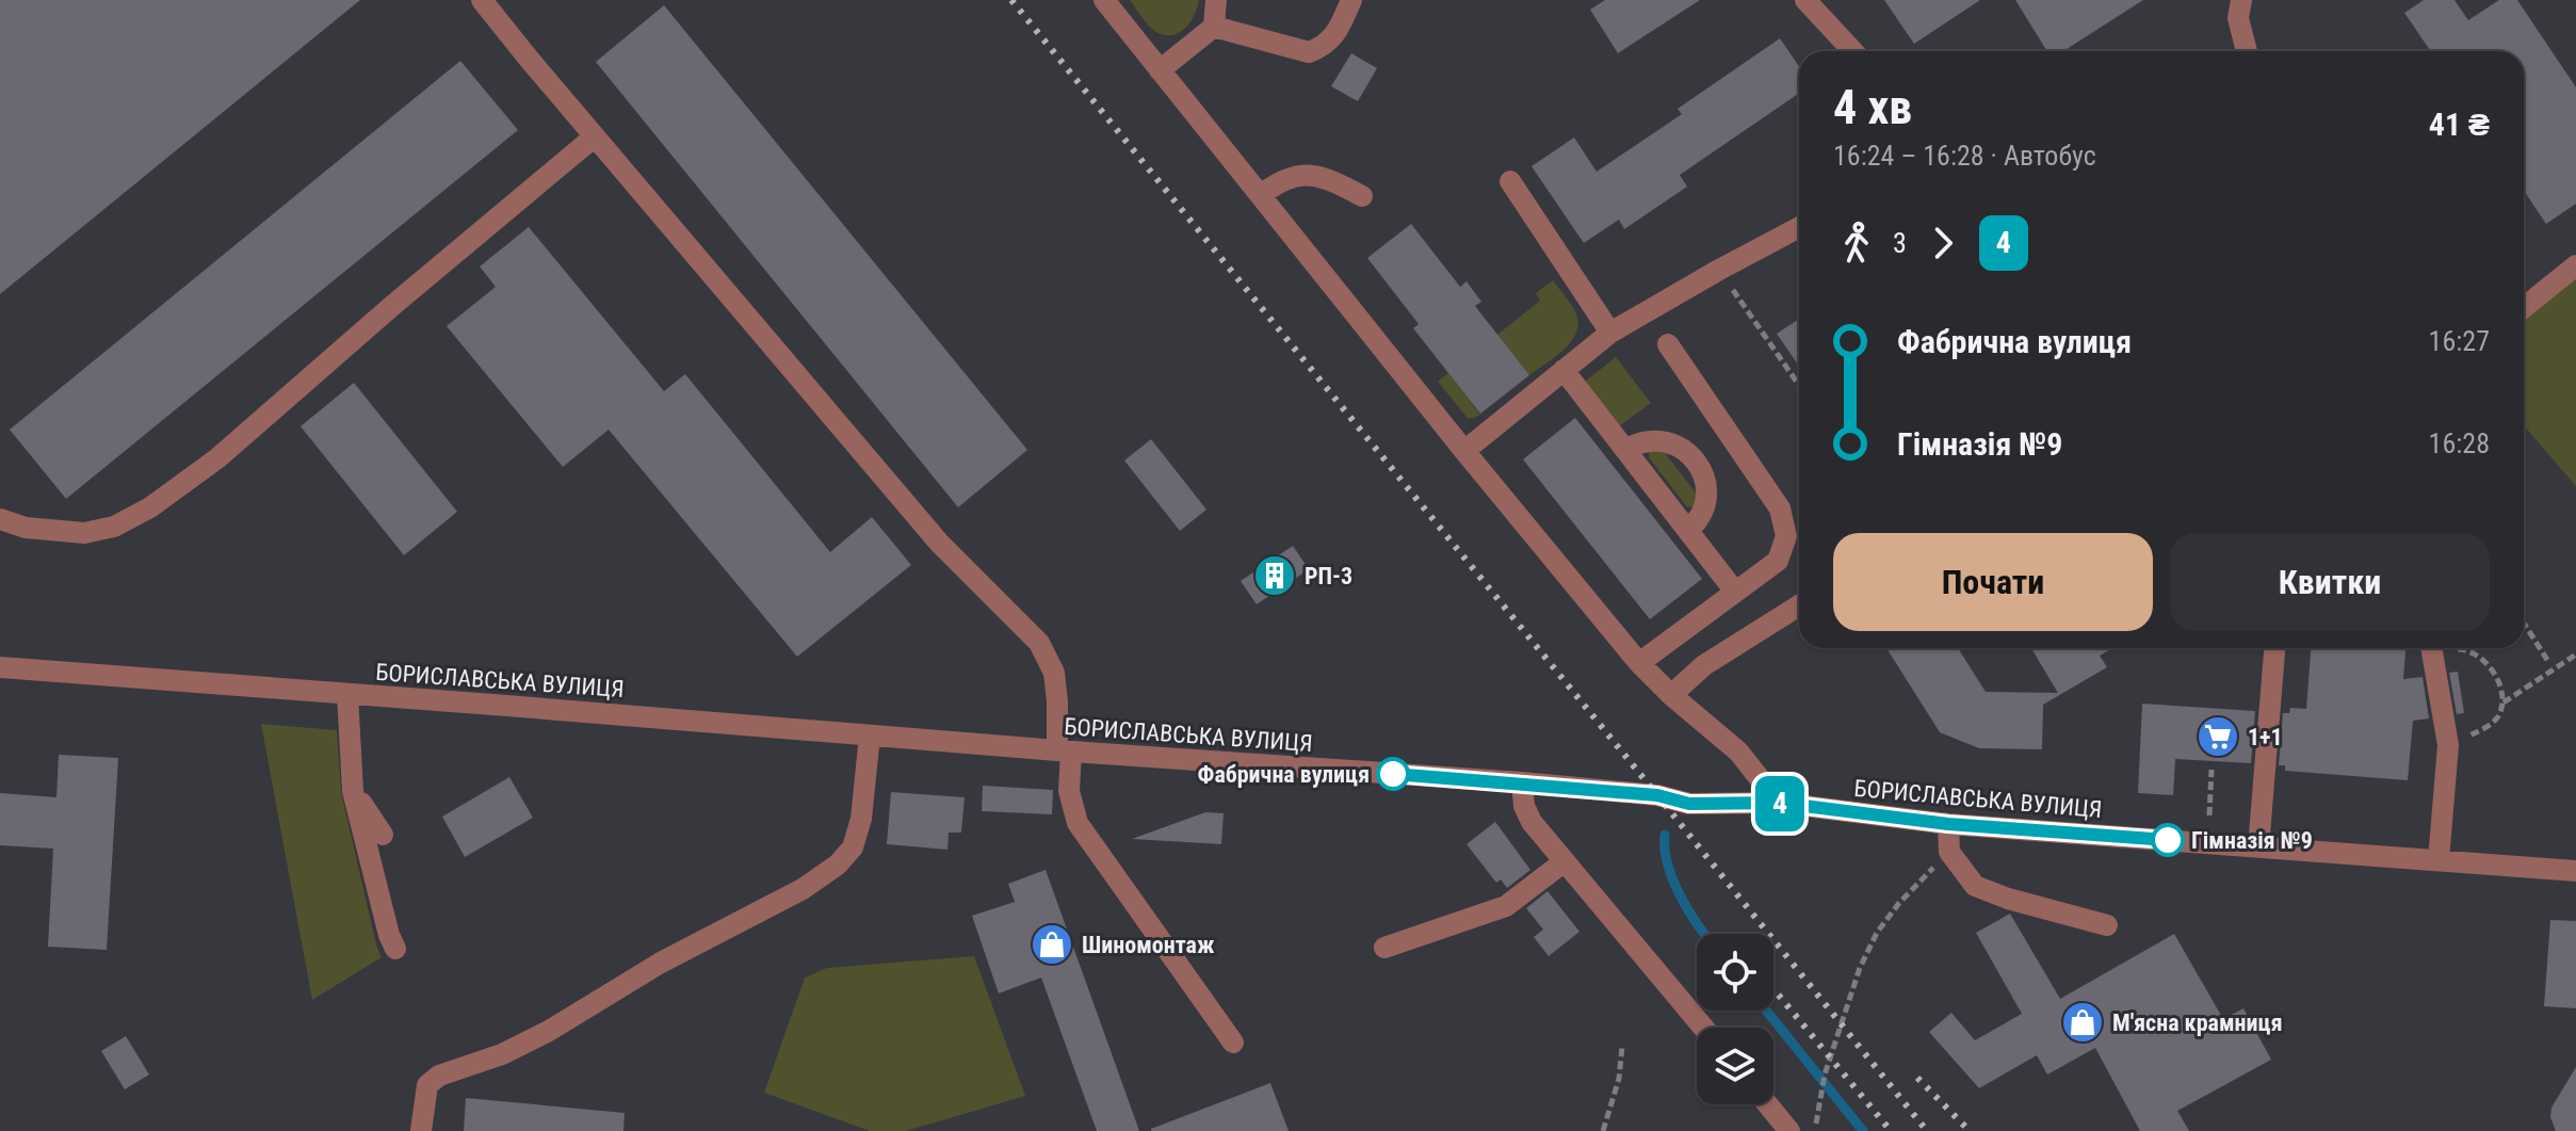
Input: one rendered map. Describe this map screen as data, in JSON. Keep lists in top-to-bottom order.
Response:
{
  "streets": {
    "street": ["БОРИСЛАВСЬКА ВУЛИЦЯ"]
  },
  "places": {
    "building": ["РП-3"],
    "supermarket": ["1+1"],
    "other": ["Фабрична вулиця", "Гімназія №9"],
    "shop": ["Шиномонтаж", "М'ясна крамниця"]
  },
  "lines": ["bus line 4"],
  "page": {
    "on_map": "4",
    "heading": ["4 хв", "16:24 – 16:28 · Автобус", "41 ₴"],
    "legs": ["3", "4"],
    "list": [
      {
        "name": "Фабрична вулиця",
        "value": "16:27"
      },
      {
        "name": "Гімназія №9",
        "value": "16:28"
      }
    ],
    "buttons": ["Почати", "Квитки"]
  }
}
